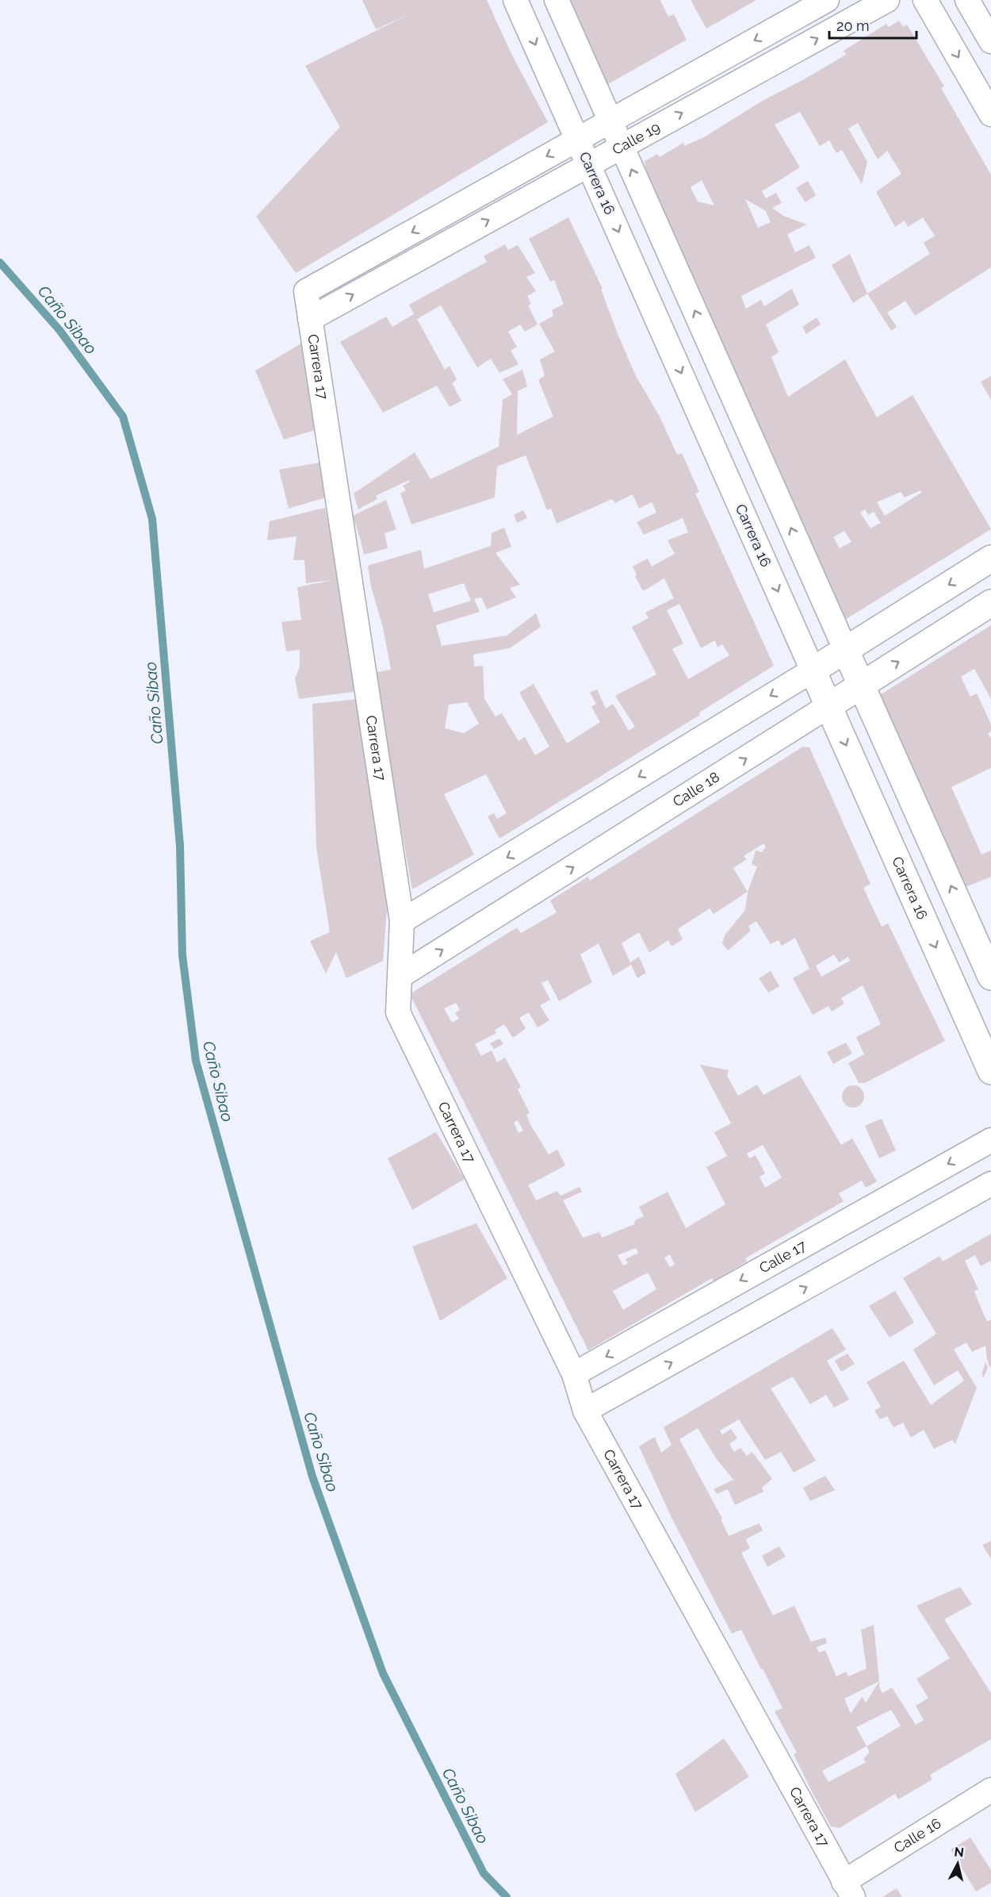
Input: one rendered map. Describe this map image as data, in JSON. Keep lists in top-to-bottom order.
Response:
{
  "streets": {
    "street": [
      "Calle 19",
      "Carrera 16",
      "Carrera 17",
      "Calle 18",
      "Calle 17",
      "Calle 16"
    ]
  },
  "crossings": [
    ["Calle 19", "Carrera 16"],
    ["Calle 19", "Carrera 17"],
    ["Carrera 16", "Calle 18"],
    ["Carrera 17", "Calle 18"],
    ["Carrera 17", "Calle 17"],
    ["Carrera 17", "Calle 16"]
  ],
  "water": ["Caño Sibao"],
  "scale_bar": "20 m",
  "north": "top"
}
